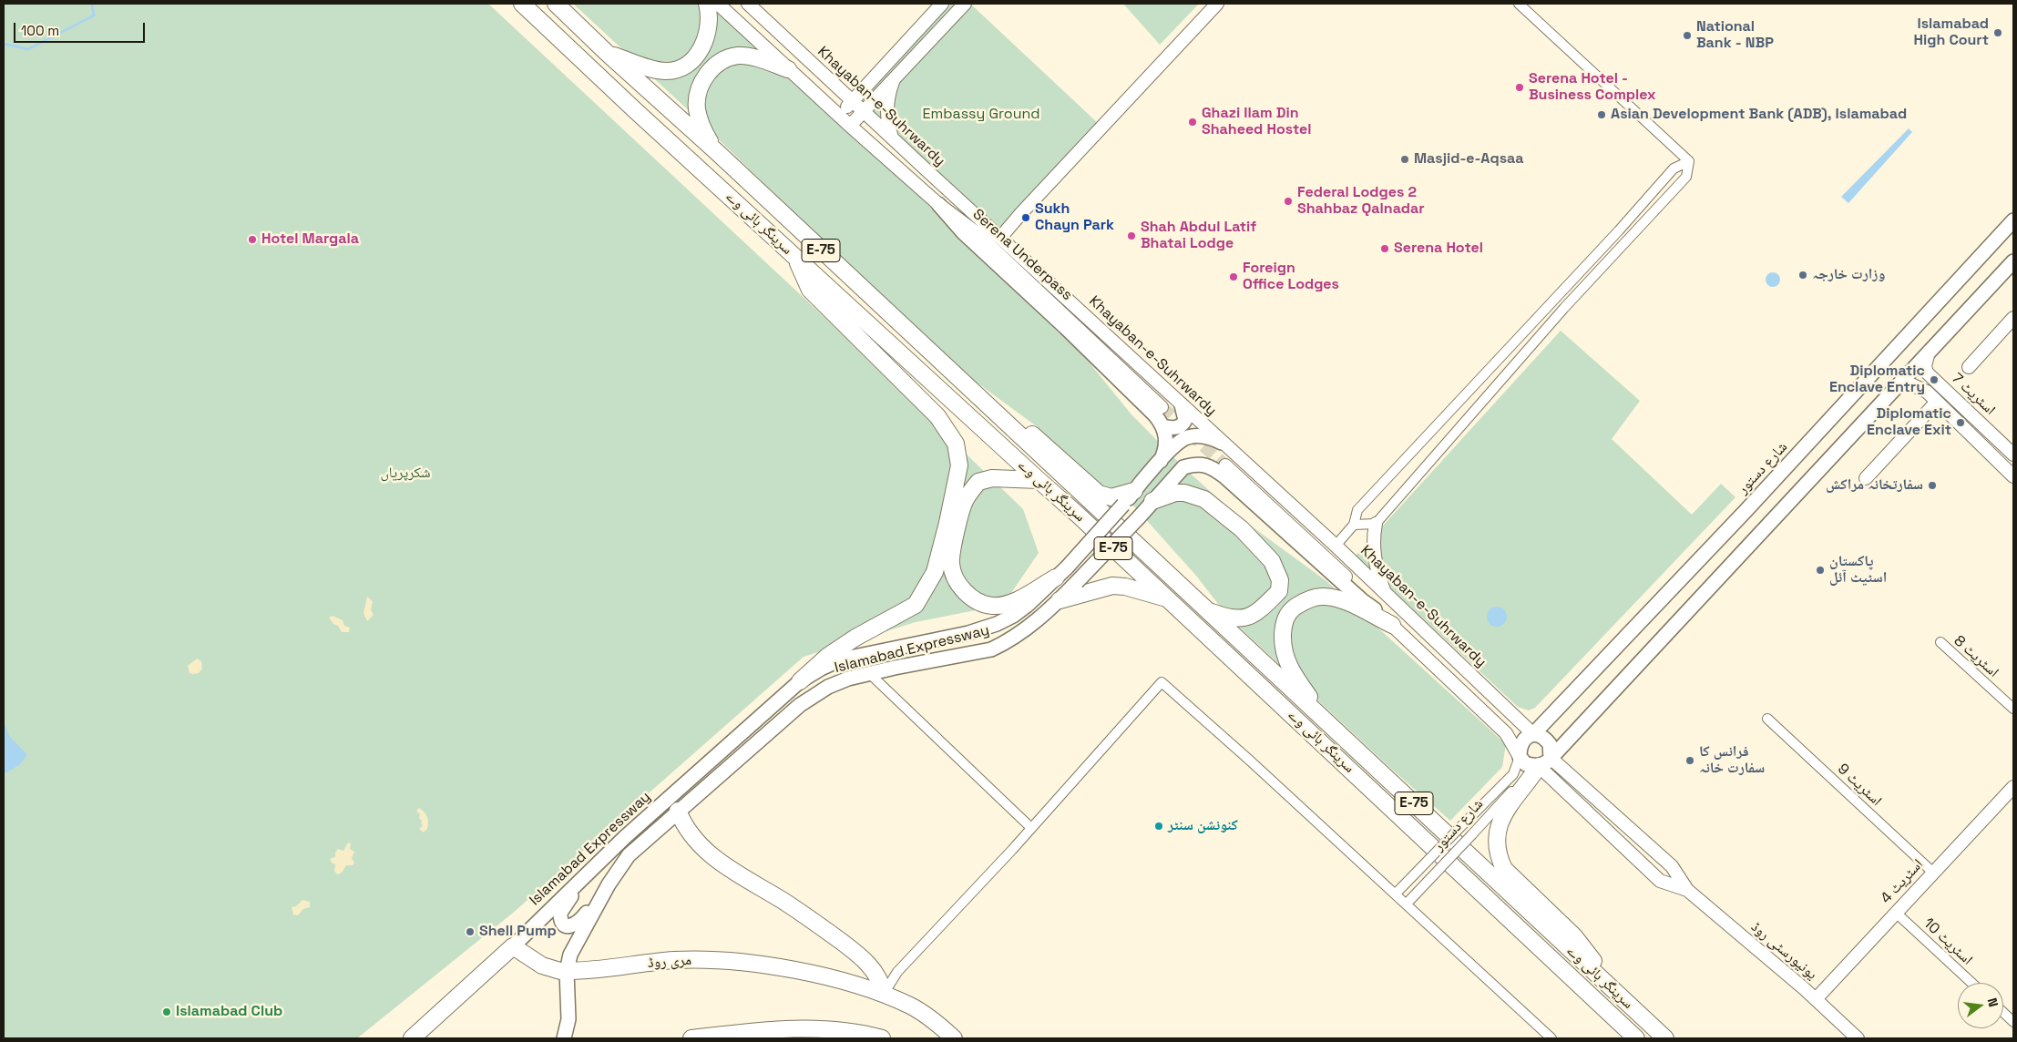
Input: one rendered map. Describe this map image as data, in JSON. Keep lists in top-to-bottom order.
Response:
{
  "streets": {
    "highway": ["سرینگر ہائی وے", "E-75", "مری روڈ"],
    "main road": [
      "Khayaban-e-Suhrwardy",
      "Serena Underpass",
      "اسٹریٹ 7",
      "شارع دستور",
      "Islamabad Expressway",
      "اسٹریٹ 4",
      "یونیورسٹی روڈ"
    ],
    "street": ["اسٹریٹ 8", "اسٹریٹ 9", "اسٹریٹ 10"]
  },
  "crossings": [
    ["Khayaban-e-Suhrwardy", "شارع دستور"],
    ["Khayaban-e-Suhrwardy", "Islamabad Expressway"],
    ["Khayaban-e-Suhrwardy", "یونیورسٹی روڈ"],
    ["اسٹریٹ 7", "شارع دستور"],
    ["شارع دستور", "یونیورسٹی روڈ"],
    ["Islamabad Expressway", "مری روڈ"],
    ["اسٹریٹ 9", "اسٹریٹ 4"],
    ["اسٹریٹ 4", "اسٹریٹ 10"],
    ["اسٹریٹ 4", "یونیورسٹی روڈ"]
  ],
  "parks": ["Embassy Ground", "شکرپریاں"],
  "places": [
    "Islamabad High Court",
    "National Bank - NBP",
    "Serena Hotel - Business Complex",
    "Asian Development Bank (ADB), Islamabad",
    "Ghazi Ilam Din Shaheed Hostel",
    "Masjid-e-Aqsaa",
    "Federal Lodges 2 Shahbaz Qalnadar",
    "Sukh Chayn Park",
    "Shah Abdul Latif Bhatai Lodge",
    "Hotel Margala",
    "Serena Hotel",
    "وزارت خارجہ",
    "Foreign Office Lodges",
    "Diplomatic Enclave Entry",
    "Diplomatic Enclave Exit",
    "سفارتخانہ مراکش",
    "پاکستان اسٹیٹ آئل",
    "فرانس کا سفارت خانہ",
    "کنونشن سنٹر",
    "Shell Pump",
    "Islamabad Club"
  ],
  "scale_bar": "100 m",
  "north": "right"
}
